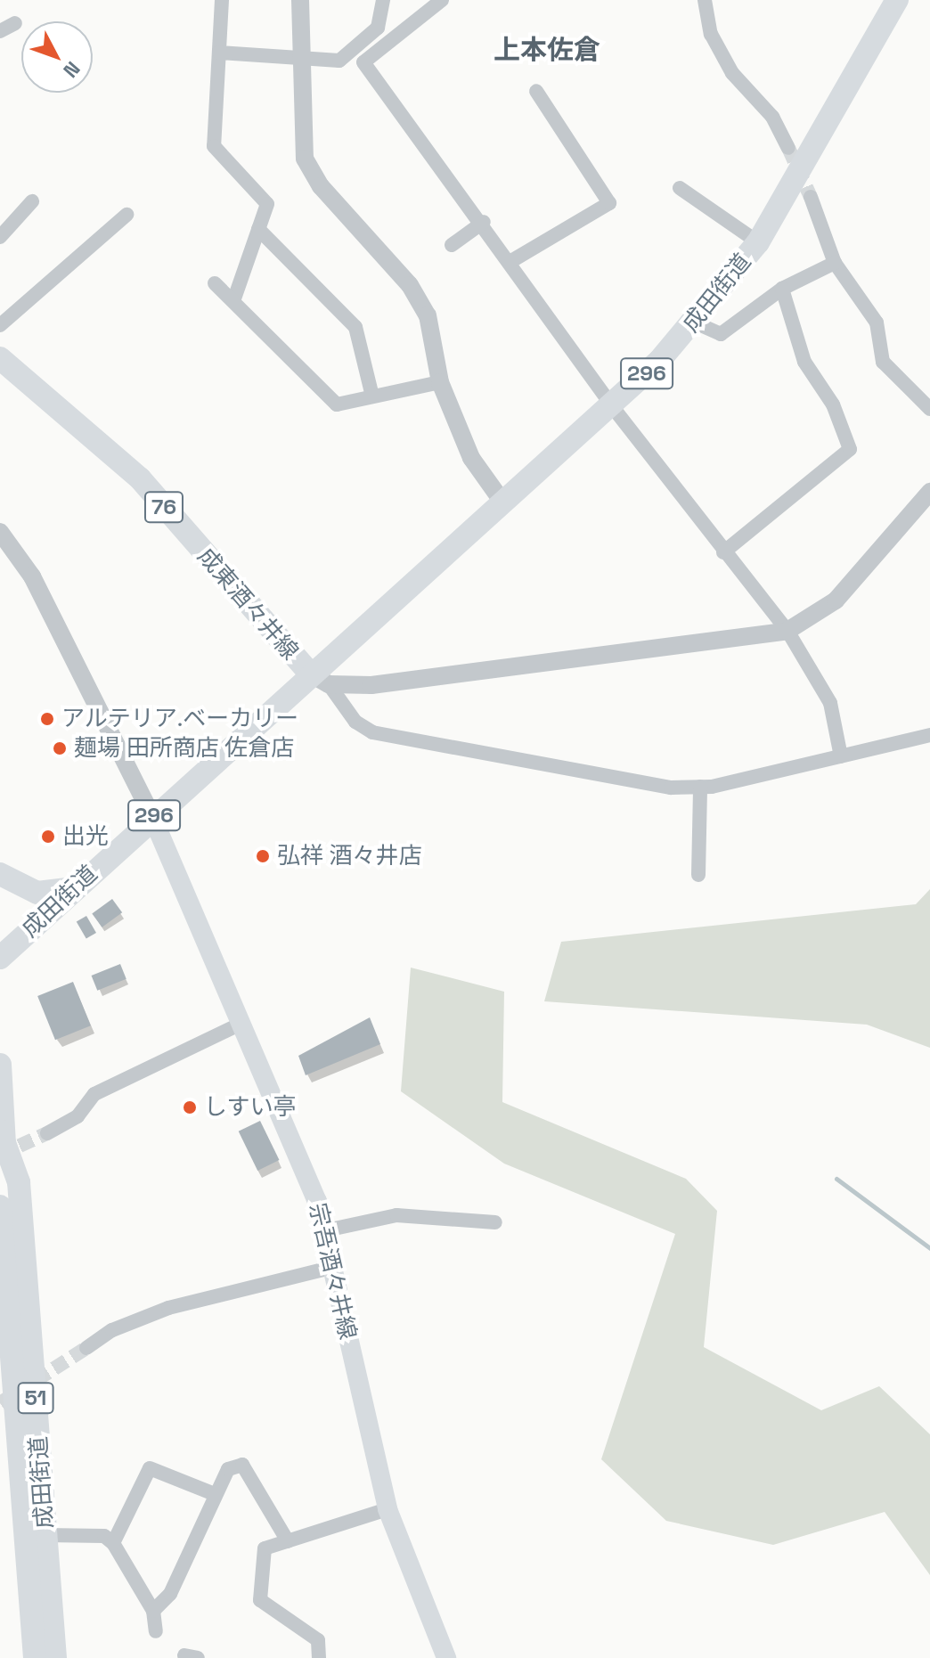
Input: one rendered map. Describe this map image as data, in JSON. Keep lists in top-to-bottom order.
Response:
{
  "streets": {
    "main road": [
      "成田街道",
      "296",
      "76",
      "成東酒々井線",
      "宗吾酒々井線",
      "51"
    ]
  },
  "crossings": [
    ["成田街道", "成東酒々井線"],
    ["成田街道", "宗吾酒々井線"]
  ],
  "districts": ["上本佐倉"],
  "places": [
    "アルテリア.ベーカリー",
    "麺場 田所商店 佐倉店",
    "出光",
    "弘祥 酒々井店",
    "しすい亭"
  ],
  "north": "bottom right"
}
